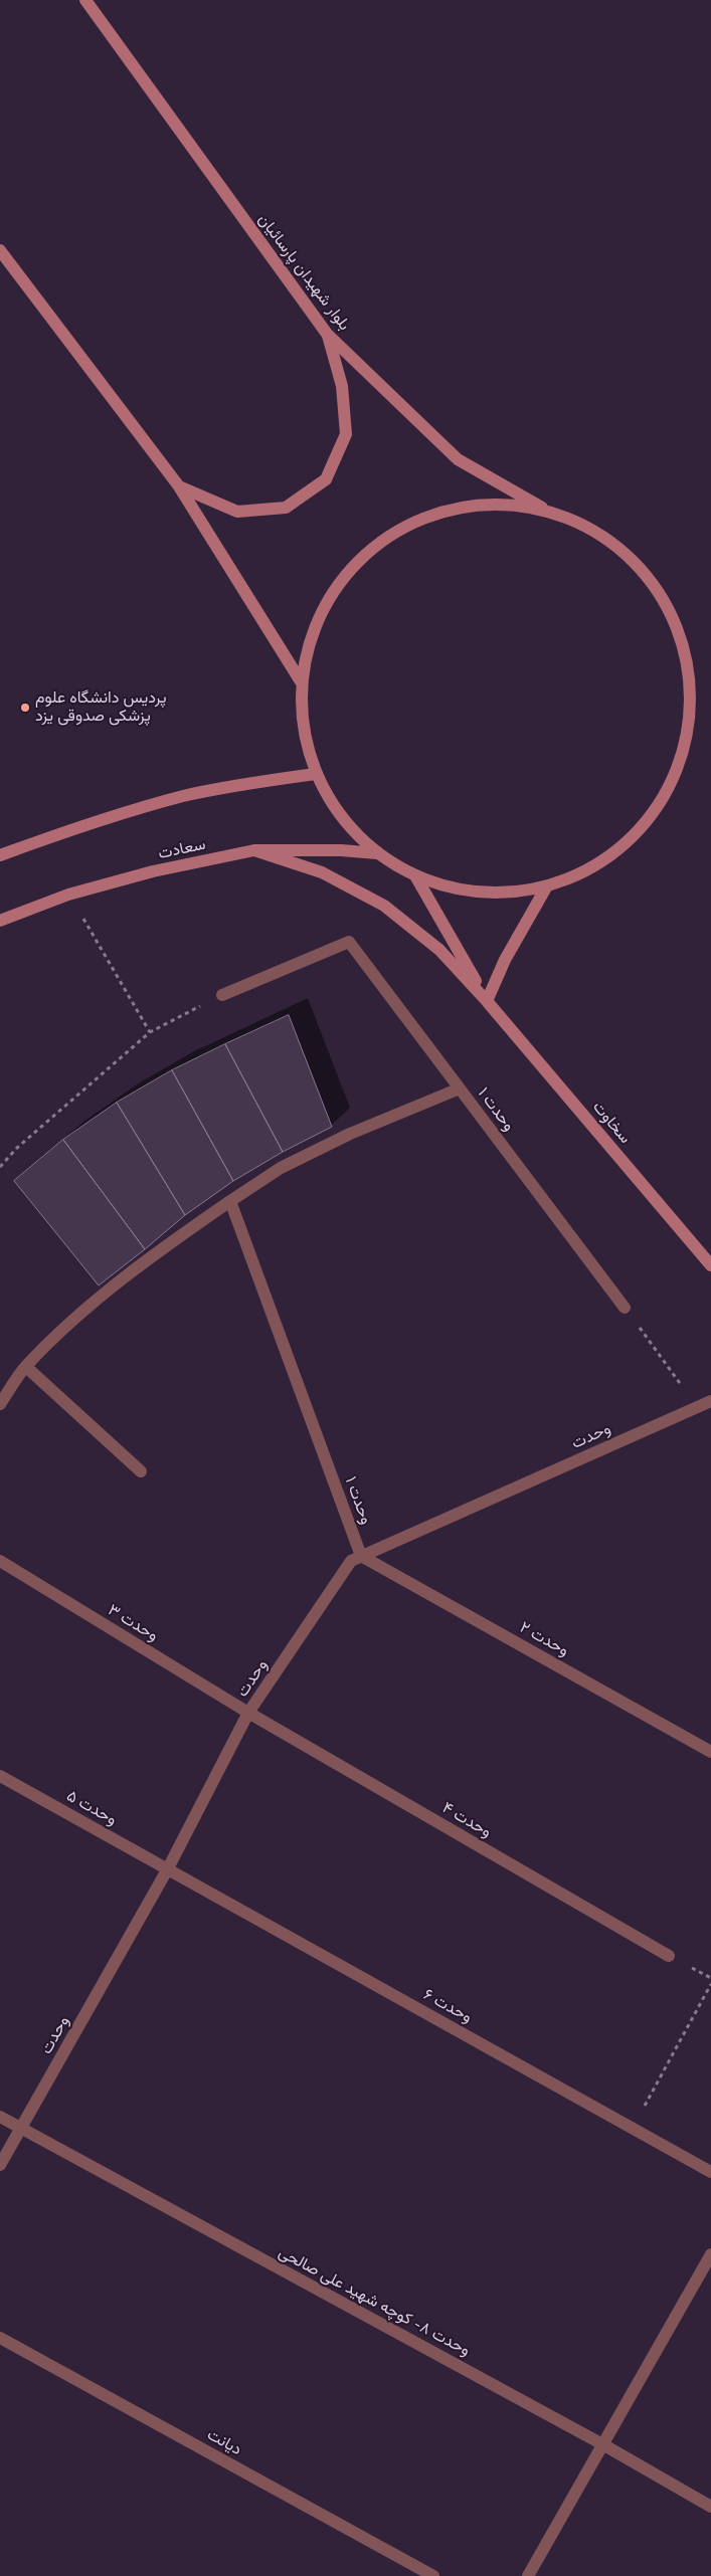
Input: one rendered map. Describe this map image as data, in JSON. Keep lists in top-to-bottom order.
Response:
{
  "streets": {
    "street": [
      "بلوار شهیدان پارسائیان",
      "سعادت",
      "وحدت ۱",
      "سخاوت",
      "وحدت",
      "وحدت ۳",
      "وحدت ۲",
      "وحدت ۵",
      "وحدت ۴",
      "وحدت ۶",
      "وحدت ۸- کوچه شهید علی صالحی",
      "دیانت"
    ]
  },
  "crossings": [
    ["وحدت ۱", "وحدت"],
    ["وحدت ۱", "وحدت ۲"],
    ["وحدت", "وحدت ۳"],
    ["وحدت", "وحدت ۲"],
    ["وحدت", "وحدت ۵"],
    ["وحدت", "وحدت ۴"],
    ["وحدت", "وحدت ۶"],
    ["وحدت", "وحدت ۸- کوچه شهید علی صالحی"],
    ["وحدت ۳", "وحدت ۴"],
    ["وحدت ۵", "وحدت ۶"]
  ],
  "places": ["پردیس دانشگاه علوم پزشکی صدوقی یزد"]
}
